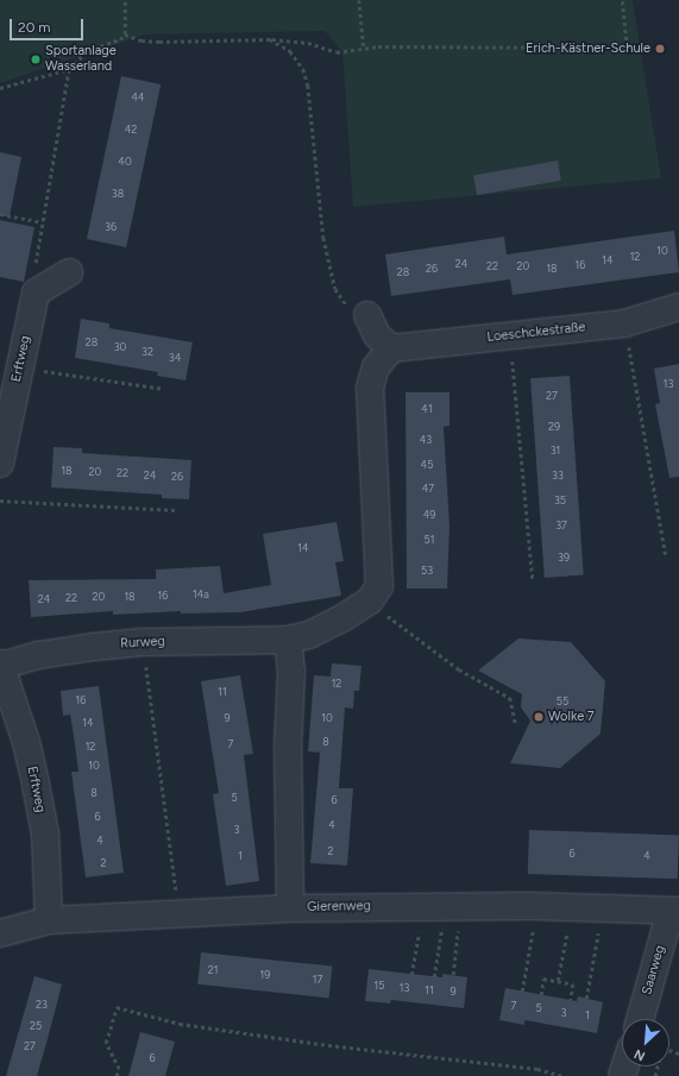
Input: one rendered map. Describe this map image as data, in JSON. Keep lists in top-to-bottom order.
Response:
{
  "streets": {
    "street": [
      "Loeschckestraße",
      "Erftweg",
      "Rurweg",
      "Gierenweg",
      "Saarweg"
    ]
  },
  "crossings": [
    ["Erftweg", "Rurweg"],
    ["Erftweg", "Gierenweg"],
    ["Gierenweg", "Saarweg"]
  ],
  "places": ["Erich-Kästner-Schule", "Sportanlage Wasserland", "Wolke 7"],
  "house_numbers": [
    "44",
    "42",
    "40",
    "38",
    "36",
    "10",
    "12",
    "14",
    "24",
    "16",
    "22",
    "20",
    "26",
    "18",
    "28",
    "28",
    "30",
    "32",
    "34",
    "13",
    "27",
    "41",
    "29",
    "43",
    "31",
    "45",
    "18",
    "20",
    "22",
    "24",
    "33",
    "26",
    "47",
    "35",
    "49",
    "37",
    "51",
    "14",
    "39",
    "53",
    "14a",
    "16",
    "20",
    "18",
    "22",
    "24",
    "12",
    "11",
    "16",
    "55",
    "9",
    "10",
    "14",
    "8",
    "7",
    "12",
    "10",
    "8",
    "5",
    "6",
    "6",
    "4",
    "3",
    "4",
    "2",
    "6",
    "1",
    "4",
    "2",
    "21",
    "19",
    "17",
    "15",
    "13",
    "11",
    "9",
    "23",
    "7",
    "5",
    "3",
    "1",
    "25",
    "27",
    "6"
  ],
  "scale_bar": "20 m",
  "north": "bottom left"
}
